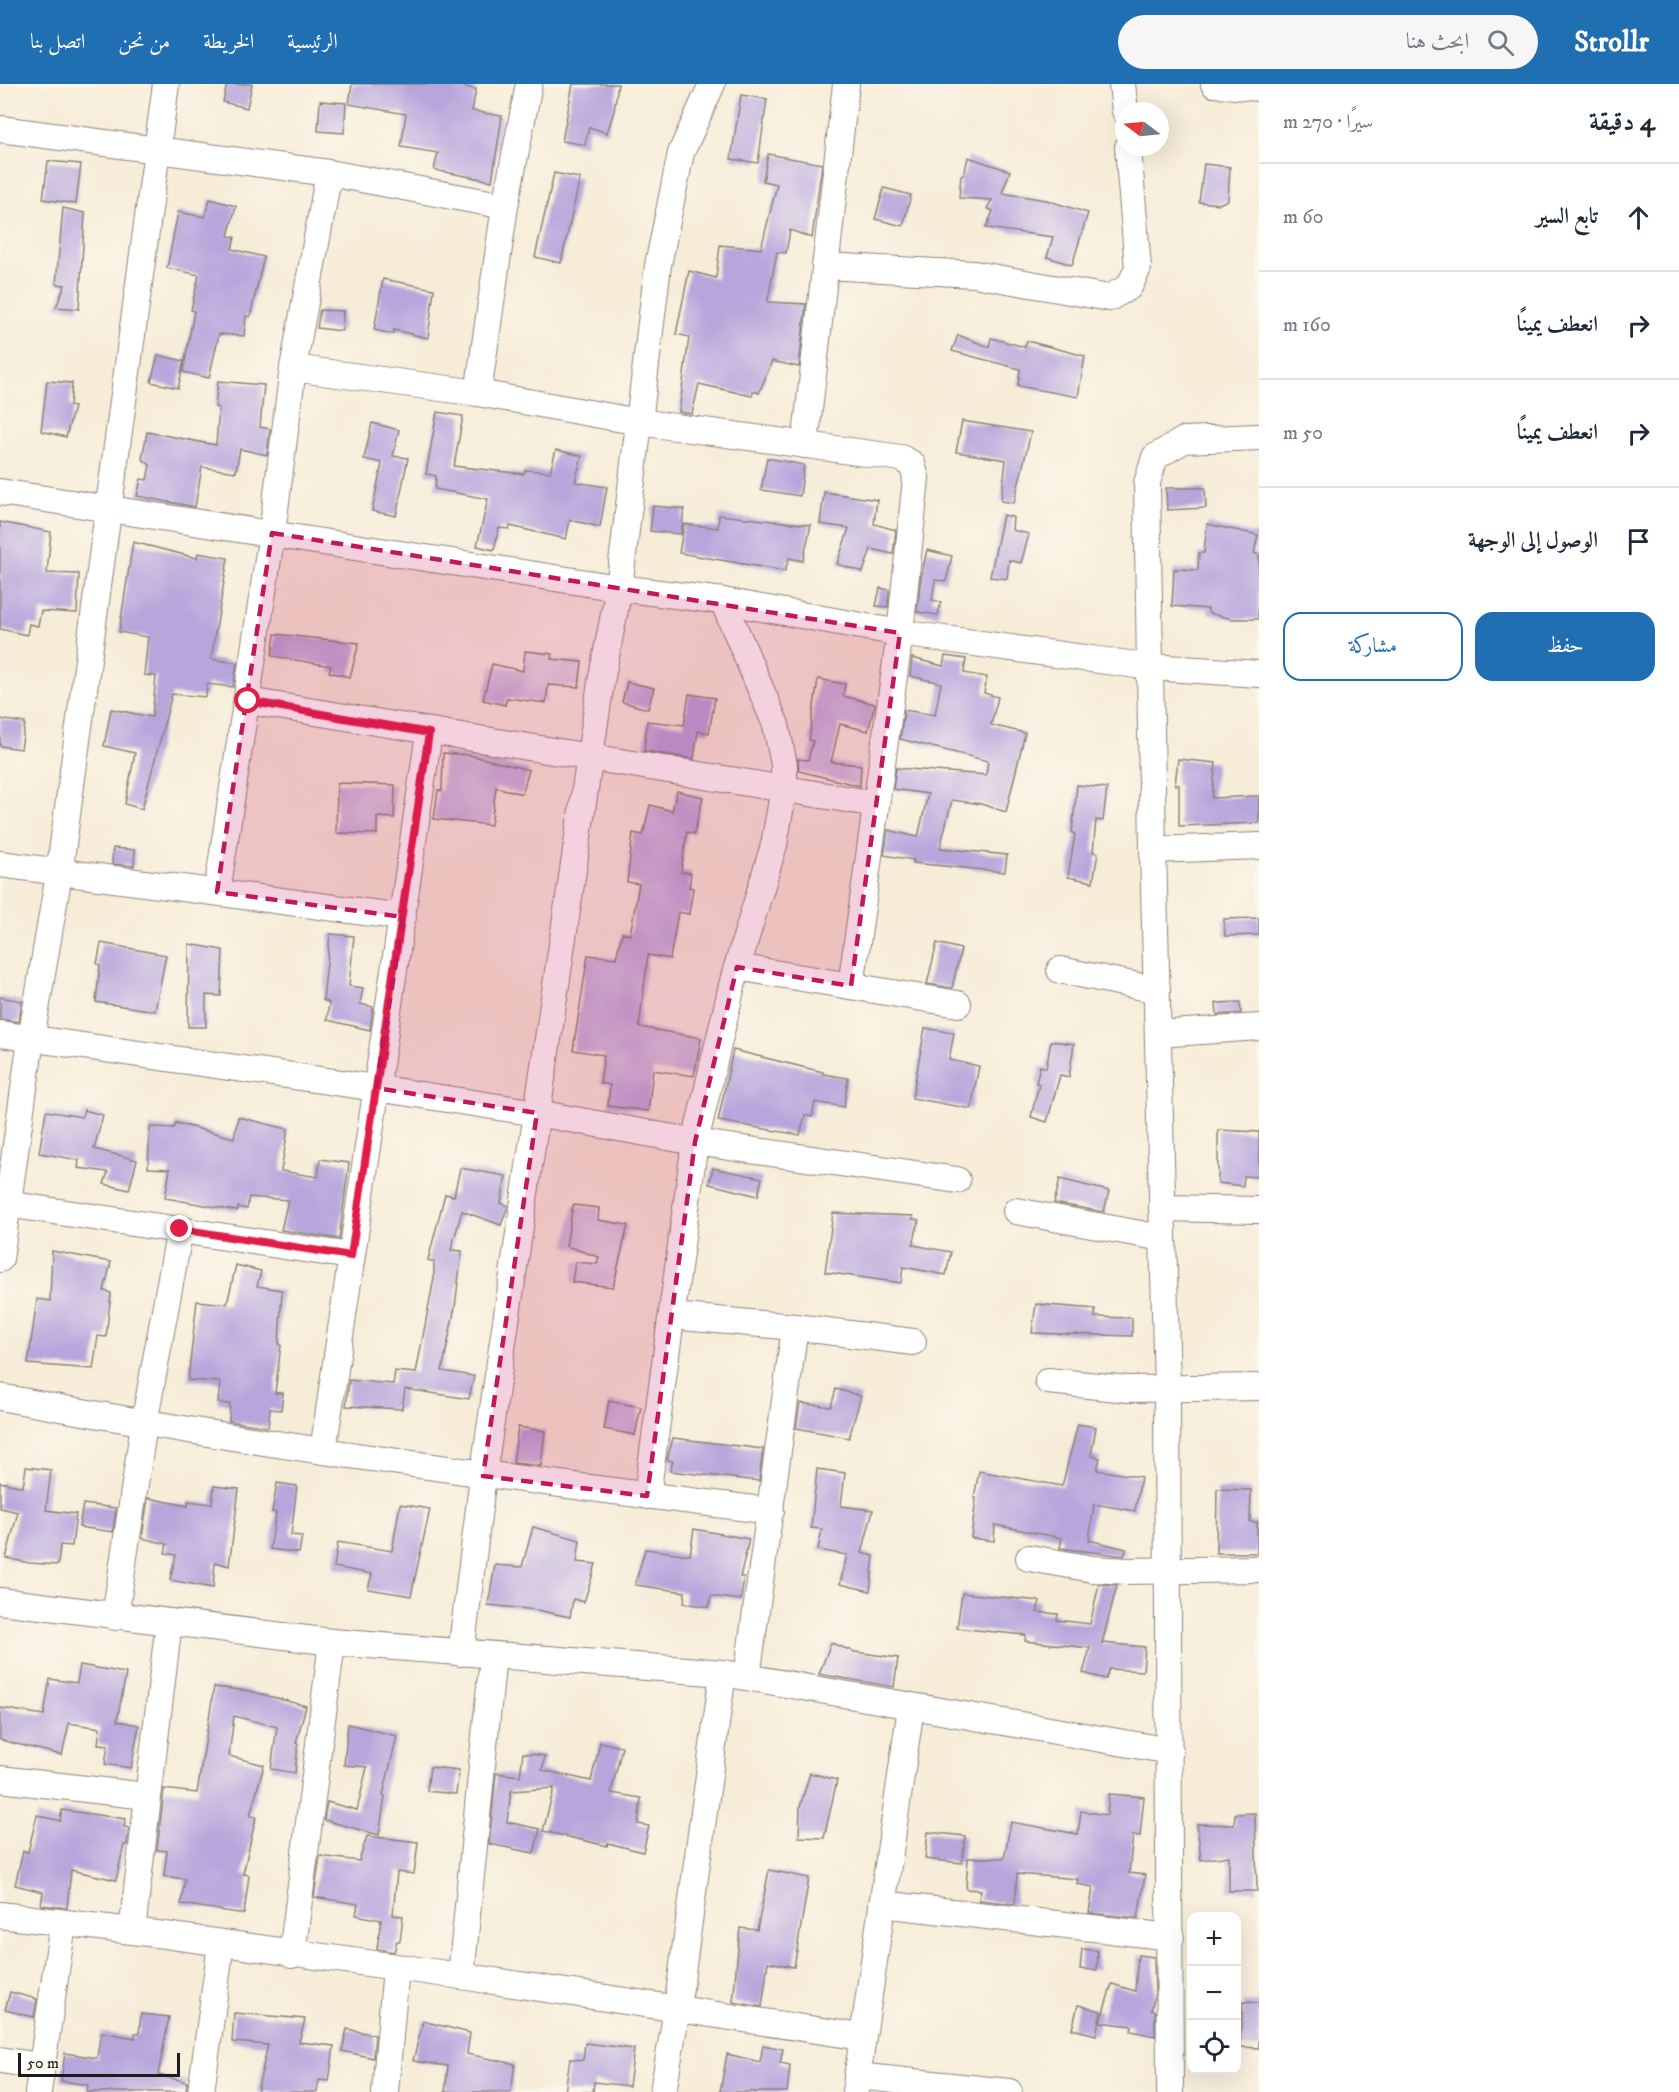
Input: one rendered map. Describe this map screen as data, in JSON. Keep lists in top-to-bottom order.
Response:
{
  "scale_bar": "50 m",
  "north": "left",
  "page": {
    "header": "Strollr",
    "search": "ابحث هنا",
    "nav": [
      "الرئيسية",
      "الخريطة",
      "من نحن",
      "اتصل بنا"
    ],
    "heading": ["4 دقيقة", "سيرًا · 270 m"],
    "list": [
      ["تابع السير", "60 m"],
      ["انعطف يمينًا", "160 m"],
      ["انعطف يمينًا", "50 m"],
      "الوصول إلى الوجهة"
    ],
    "buttons": ["حفظ", "مشاركة"],
    "map_buttons": ["+", "−"],
    "scale": "50 m"
  }
}
